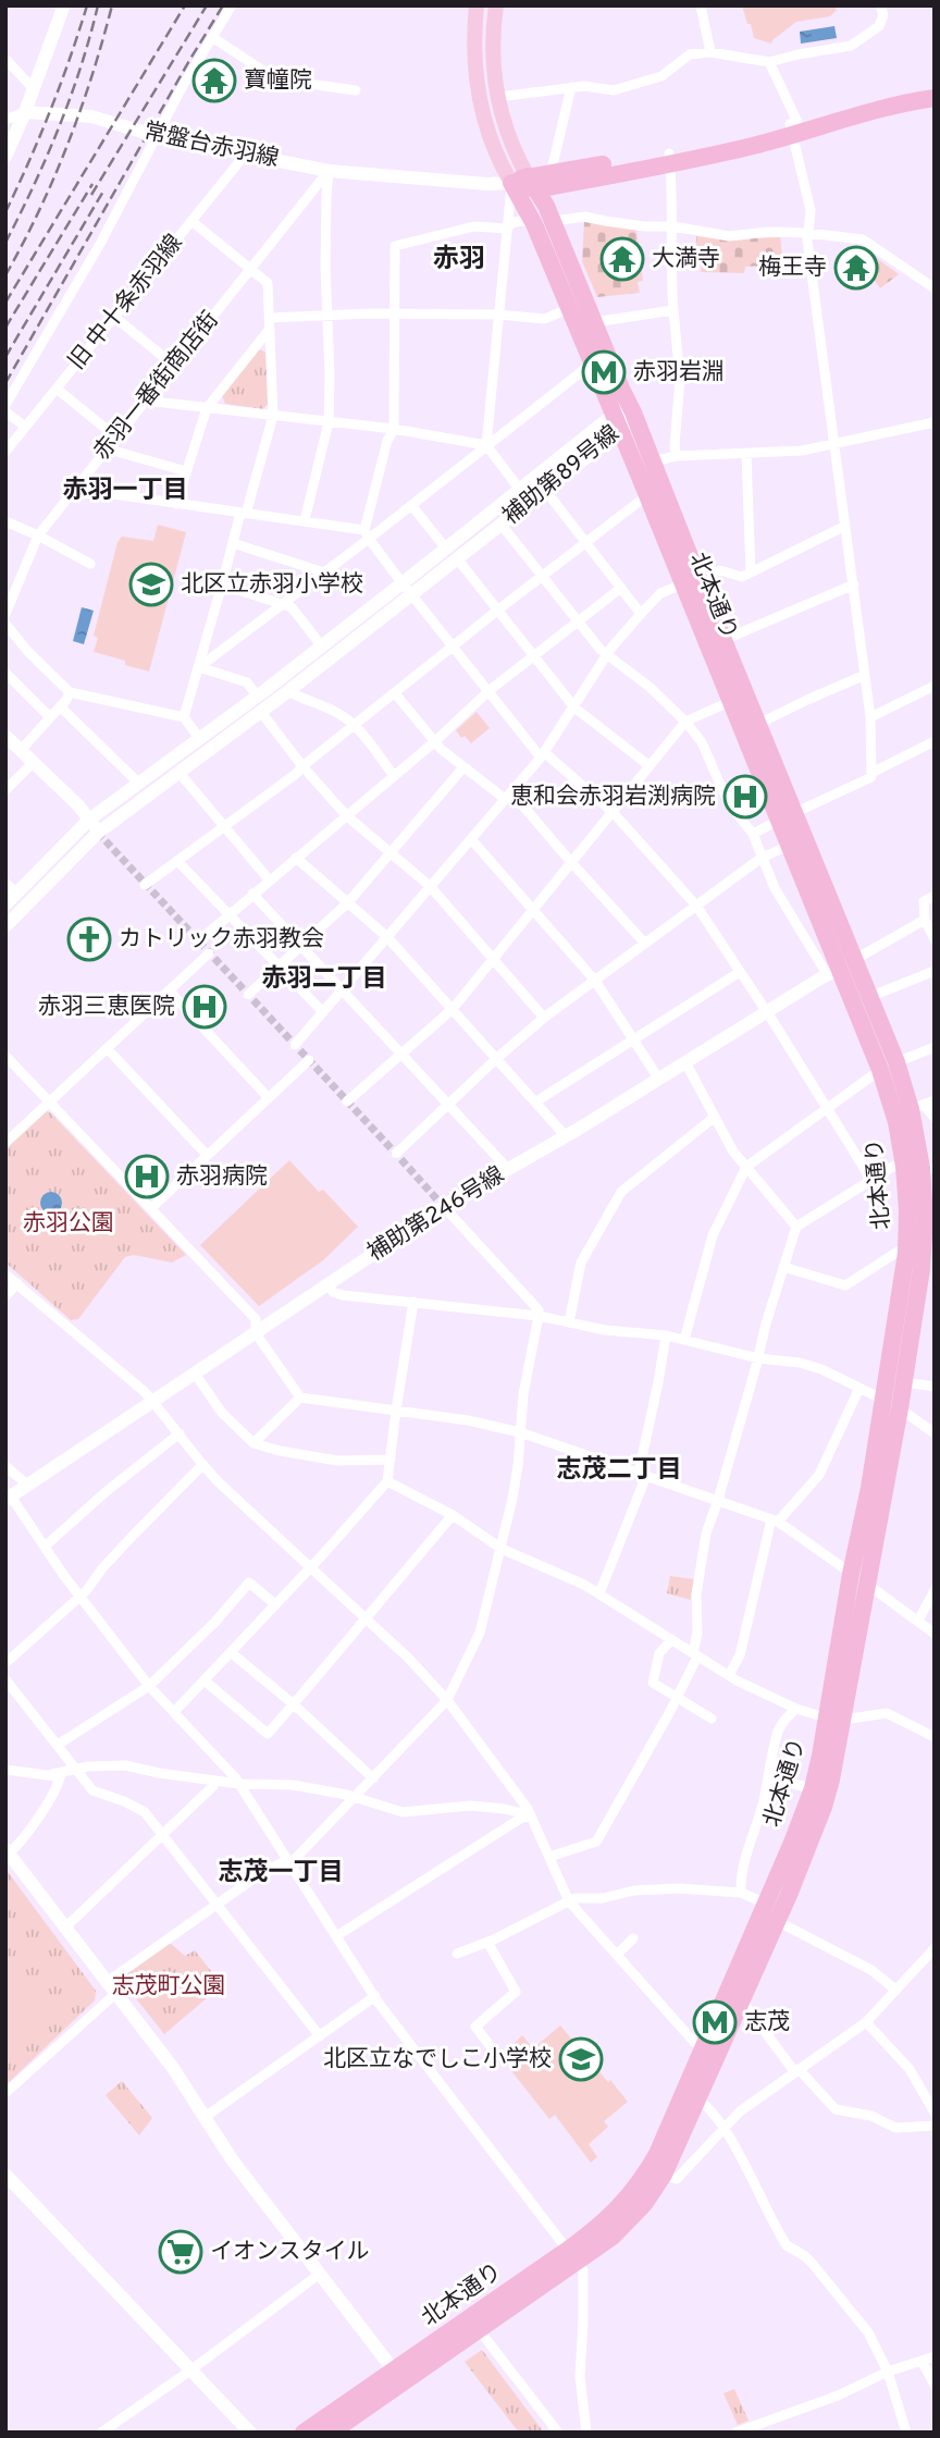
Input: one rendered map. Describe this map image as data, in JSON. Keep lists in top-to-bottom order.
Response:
{
  "streets": {
    "highway": ["北本通り"],
    "street": [
      "常盤台赤羽線",
      "旧 中十条赤羽線",
      "赤羽一番街商店街",
      "補助第89号線",
      "補助第246号線"
    ]
  },
  "crossings": [
    ["常盤台赤羽線", "旧 中十条赤羽線"],
    ["常盤台赤羽線", "赤羽一番街商店街"],
    ["常盤台赤羽線", "北本通り"],
    ["補助第89号線", "北本通り"],
    ["北本通り", "補助第246号線"]
  ],
  "districts": [
    "赤羽",
    "赤羽一丁目",
    "赤羽二丁目",
    "志茂二丁目",
    "志茂一丁目"
  ],
  "parks": ["赤羽公園", "志茂町公園"],
  "places": {
    "temple": ["寶幢院", "大満寺", "梅王寺"],
    "metro station": ["赤羽岩淵", "志茂"],
    "school or university": ["北区立赤羽小学校", "北区立なでしこ小学校"],
    "hospital": ["恵和会赤羽岩渕病院", "赤羽三恵医院", "赤羽病院"],
    "church": ["カトリック赤羽教会"],
    "supermarket": ["イオンスタイル"]
  }
}
